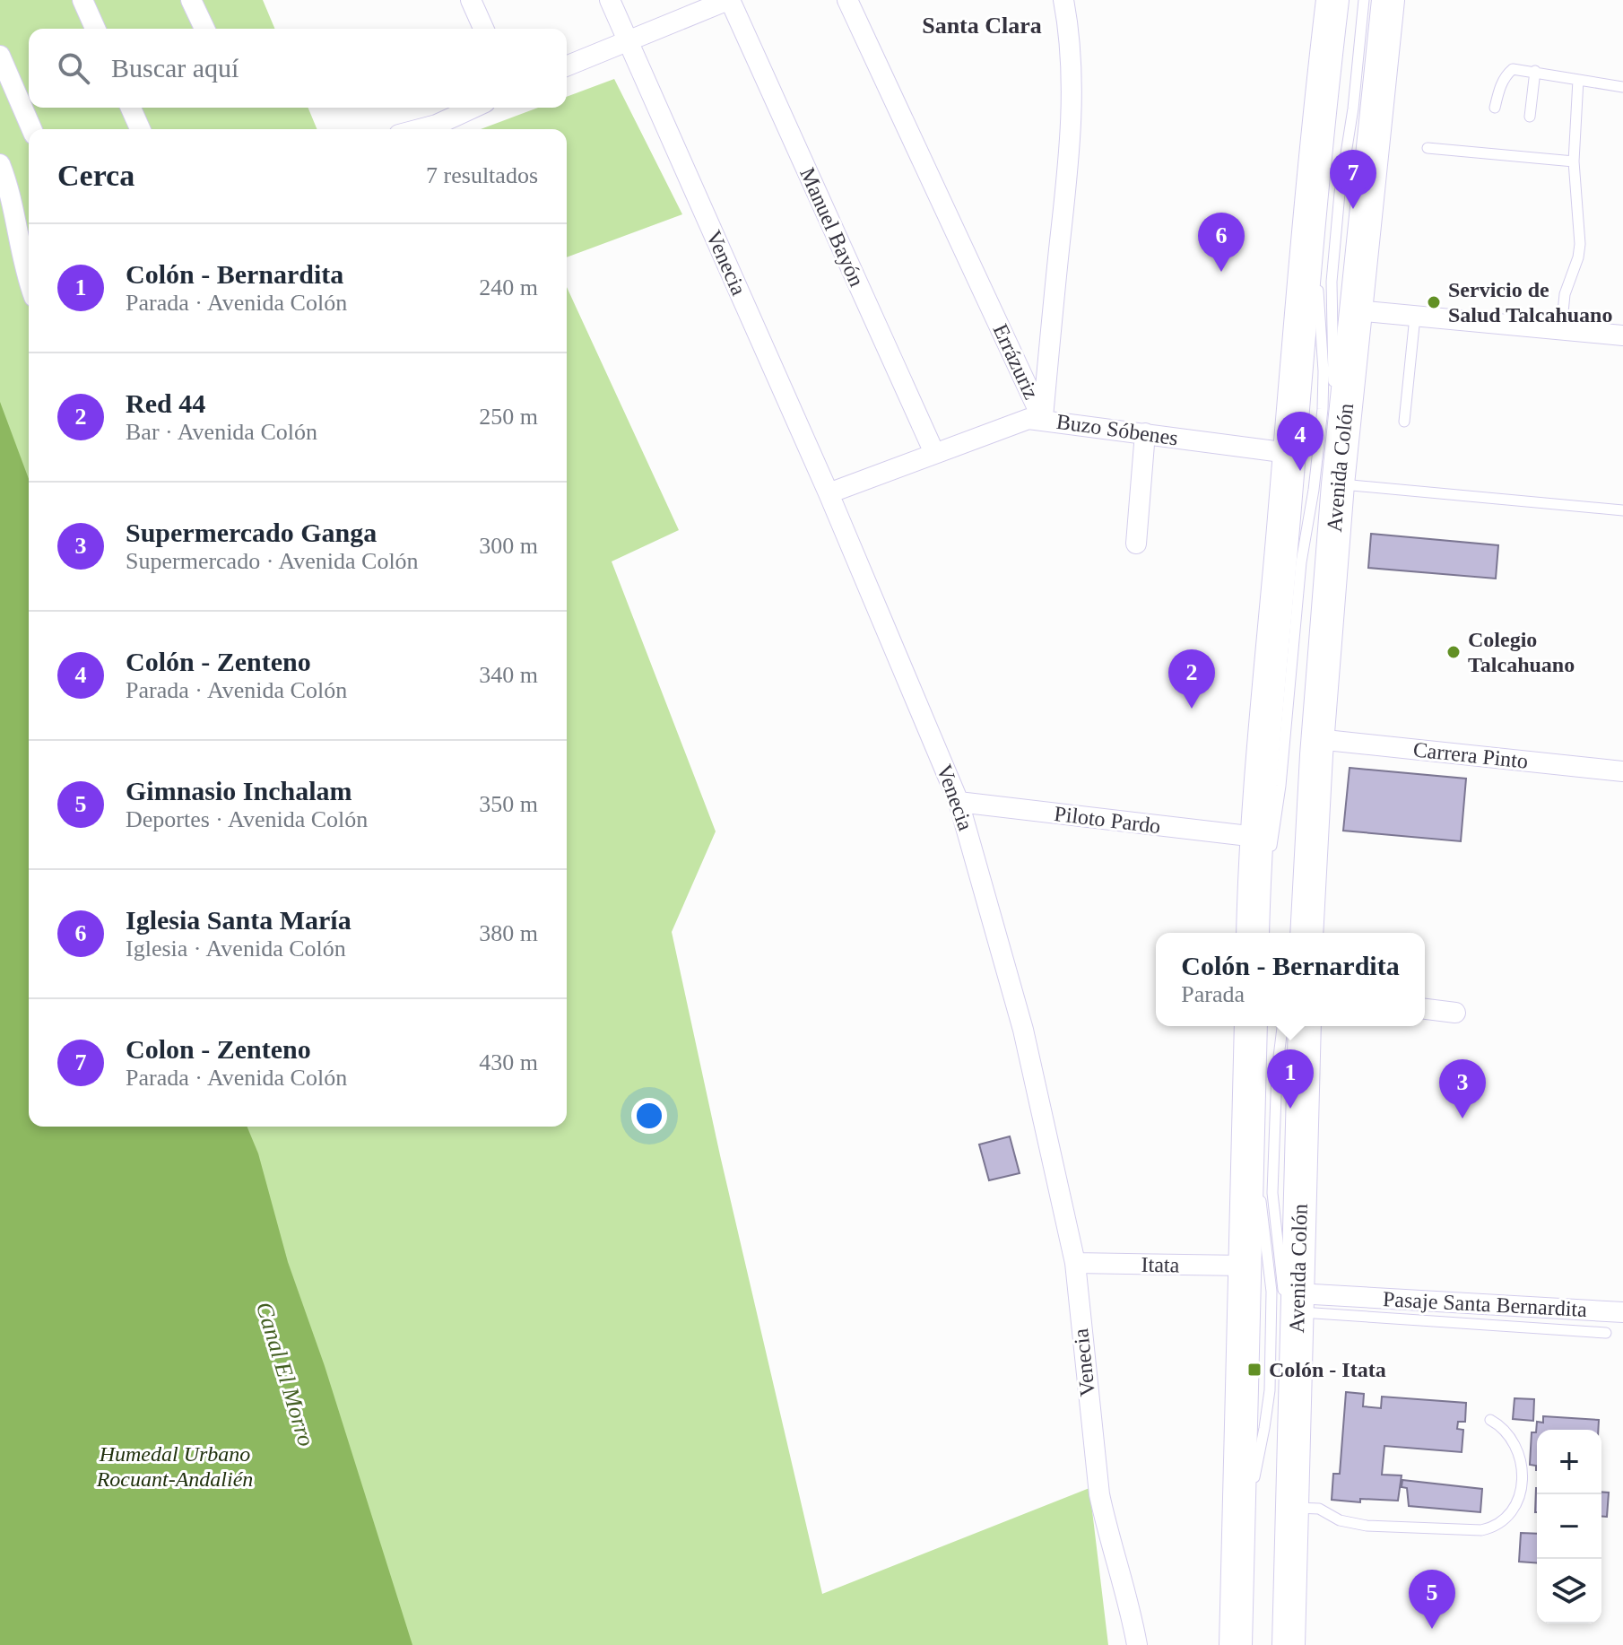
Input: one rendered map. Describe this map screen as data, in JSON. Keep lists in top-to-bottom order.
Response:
{
  "streets": {
    "main road": ["Avenida Colón"],
    "street": [
      "Manuel Bayón",
      "Venecia",
      "Errázuriz",
      "Buzo Sóbenes",
      "Carrera Pinto",
      "Piloto Pardo",
      "Itata",
      "Pasaje Santa Bernardita"
    ]
  },
  "crossings": [
    ["Manuel Bayón", "Buzo Sóbenes"],
    ["Venecia", "Buzo Sóbenes"],
    ["Venecia", "Piloto Pardo"],
    ["Venecia", "Itata"],
    ["Errázuriz", "Buzo Sóbenes"],
    ["Avenida Colón", "Carrera Pinto"],
    ["Avenida Colón", "Pasaje Santa Bernardita"]
  ],
  "districts": ["Santa Clara"],
  "water": ["Canal El Morro"],
  "parks": ["Humedal Urbano Rocuant-Andalién"],
  "places": {
    "other": ["Servicio de Salud Talcahuano", "Colegio Talcahuano"],
    "transit": ["Colón - Itata"]
  },
  "page": {
    "search": "Buscar aquí",
    "heading": ["Cerca", "7 resultados"],
    "pins": [
      "7",
      "6",
      "4",
      "2",
      "1",
      "3",
      "5"
    ],
    "list": [
      {
        "mark": "1",
        "name": "Colón - Bernardita",
        "note": "Parada · Avenida Colón",
        "value": "240 m"
      },
      {
        "mark": "2",
        "name": "Red 44",
        "note": "Bar · Avenida Colón",
        "value": "250 m"
      },
      {
        "mark": "3",
        "name": "Supermercado Ganga",
        "note": "Supermercado · Avenida Colón",
        "value": "300 m"
      },
      {
        "mark": "4",
        "name": "Colón - Zenteno",
        "note": "Parada · Avenida Colón",
        "value": "340 m"
      },
      {
        "mark": "5",
        "name": "Gimnasio Inchalam",
        "note": "Deportes · Avenida Colón",
        "value": "350 m"
      },
      {
        "mark": "6",
        "name": "Iglesia Santa María",
        "note": "Iglesia · Avenida Colón",
        "value": "380 m"
      },
      {
        "mark": "7",
        "name": "Colon - Zenteno",
        "note": "Parada · Avenida Colón",
        "value": "430 m"
      }
    ],
    "popup": ["Colón - Bernardita", "Parada"],
    "map_buttons": ["+", "−"]
  }
}
